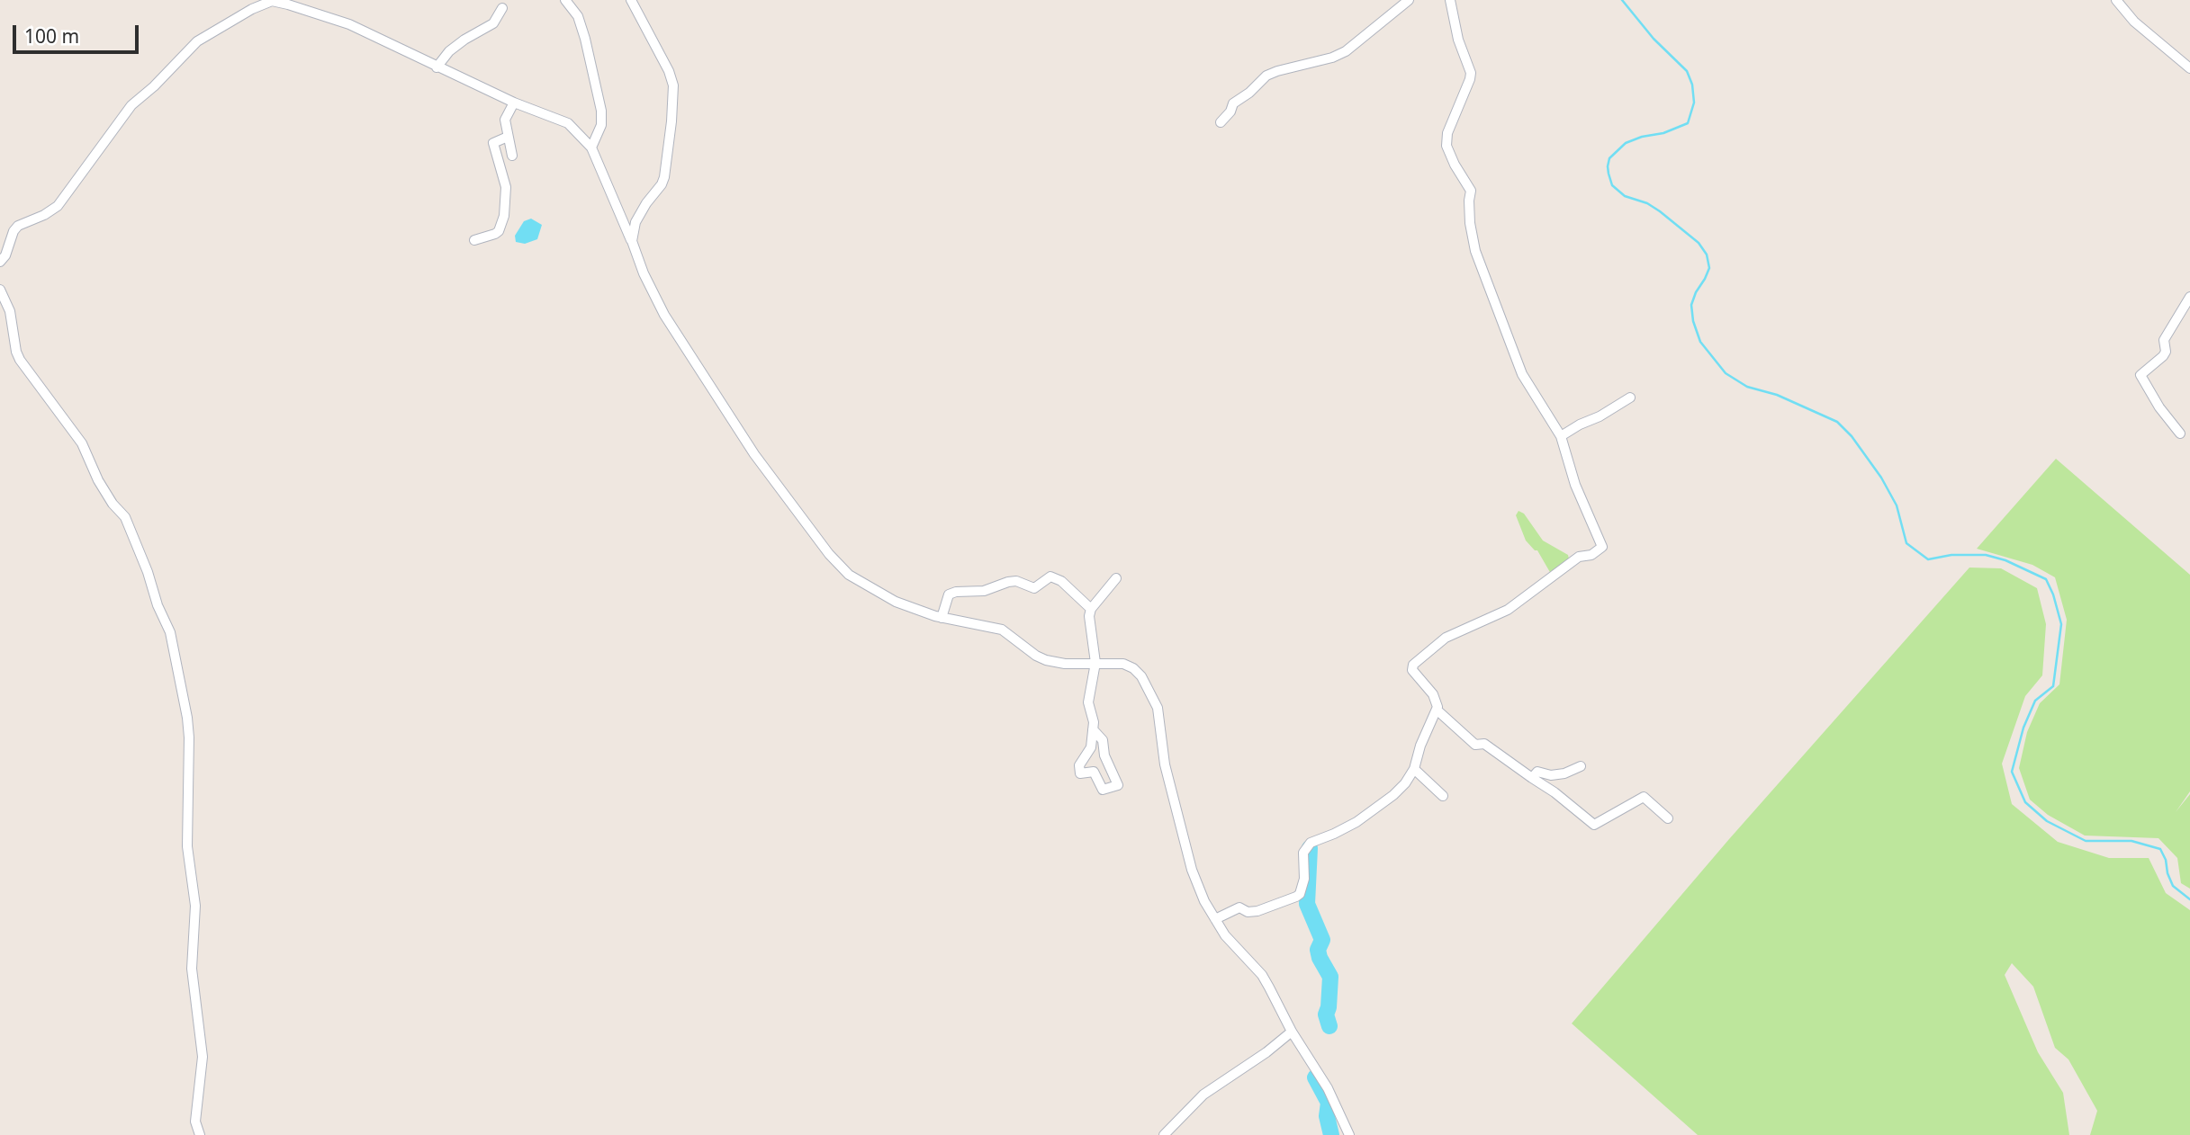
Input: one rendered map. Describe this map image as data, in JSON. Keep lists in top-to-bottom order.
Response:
{
  "scale_bar": "100 m"
}
